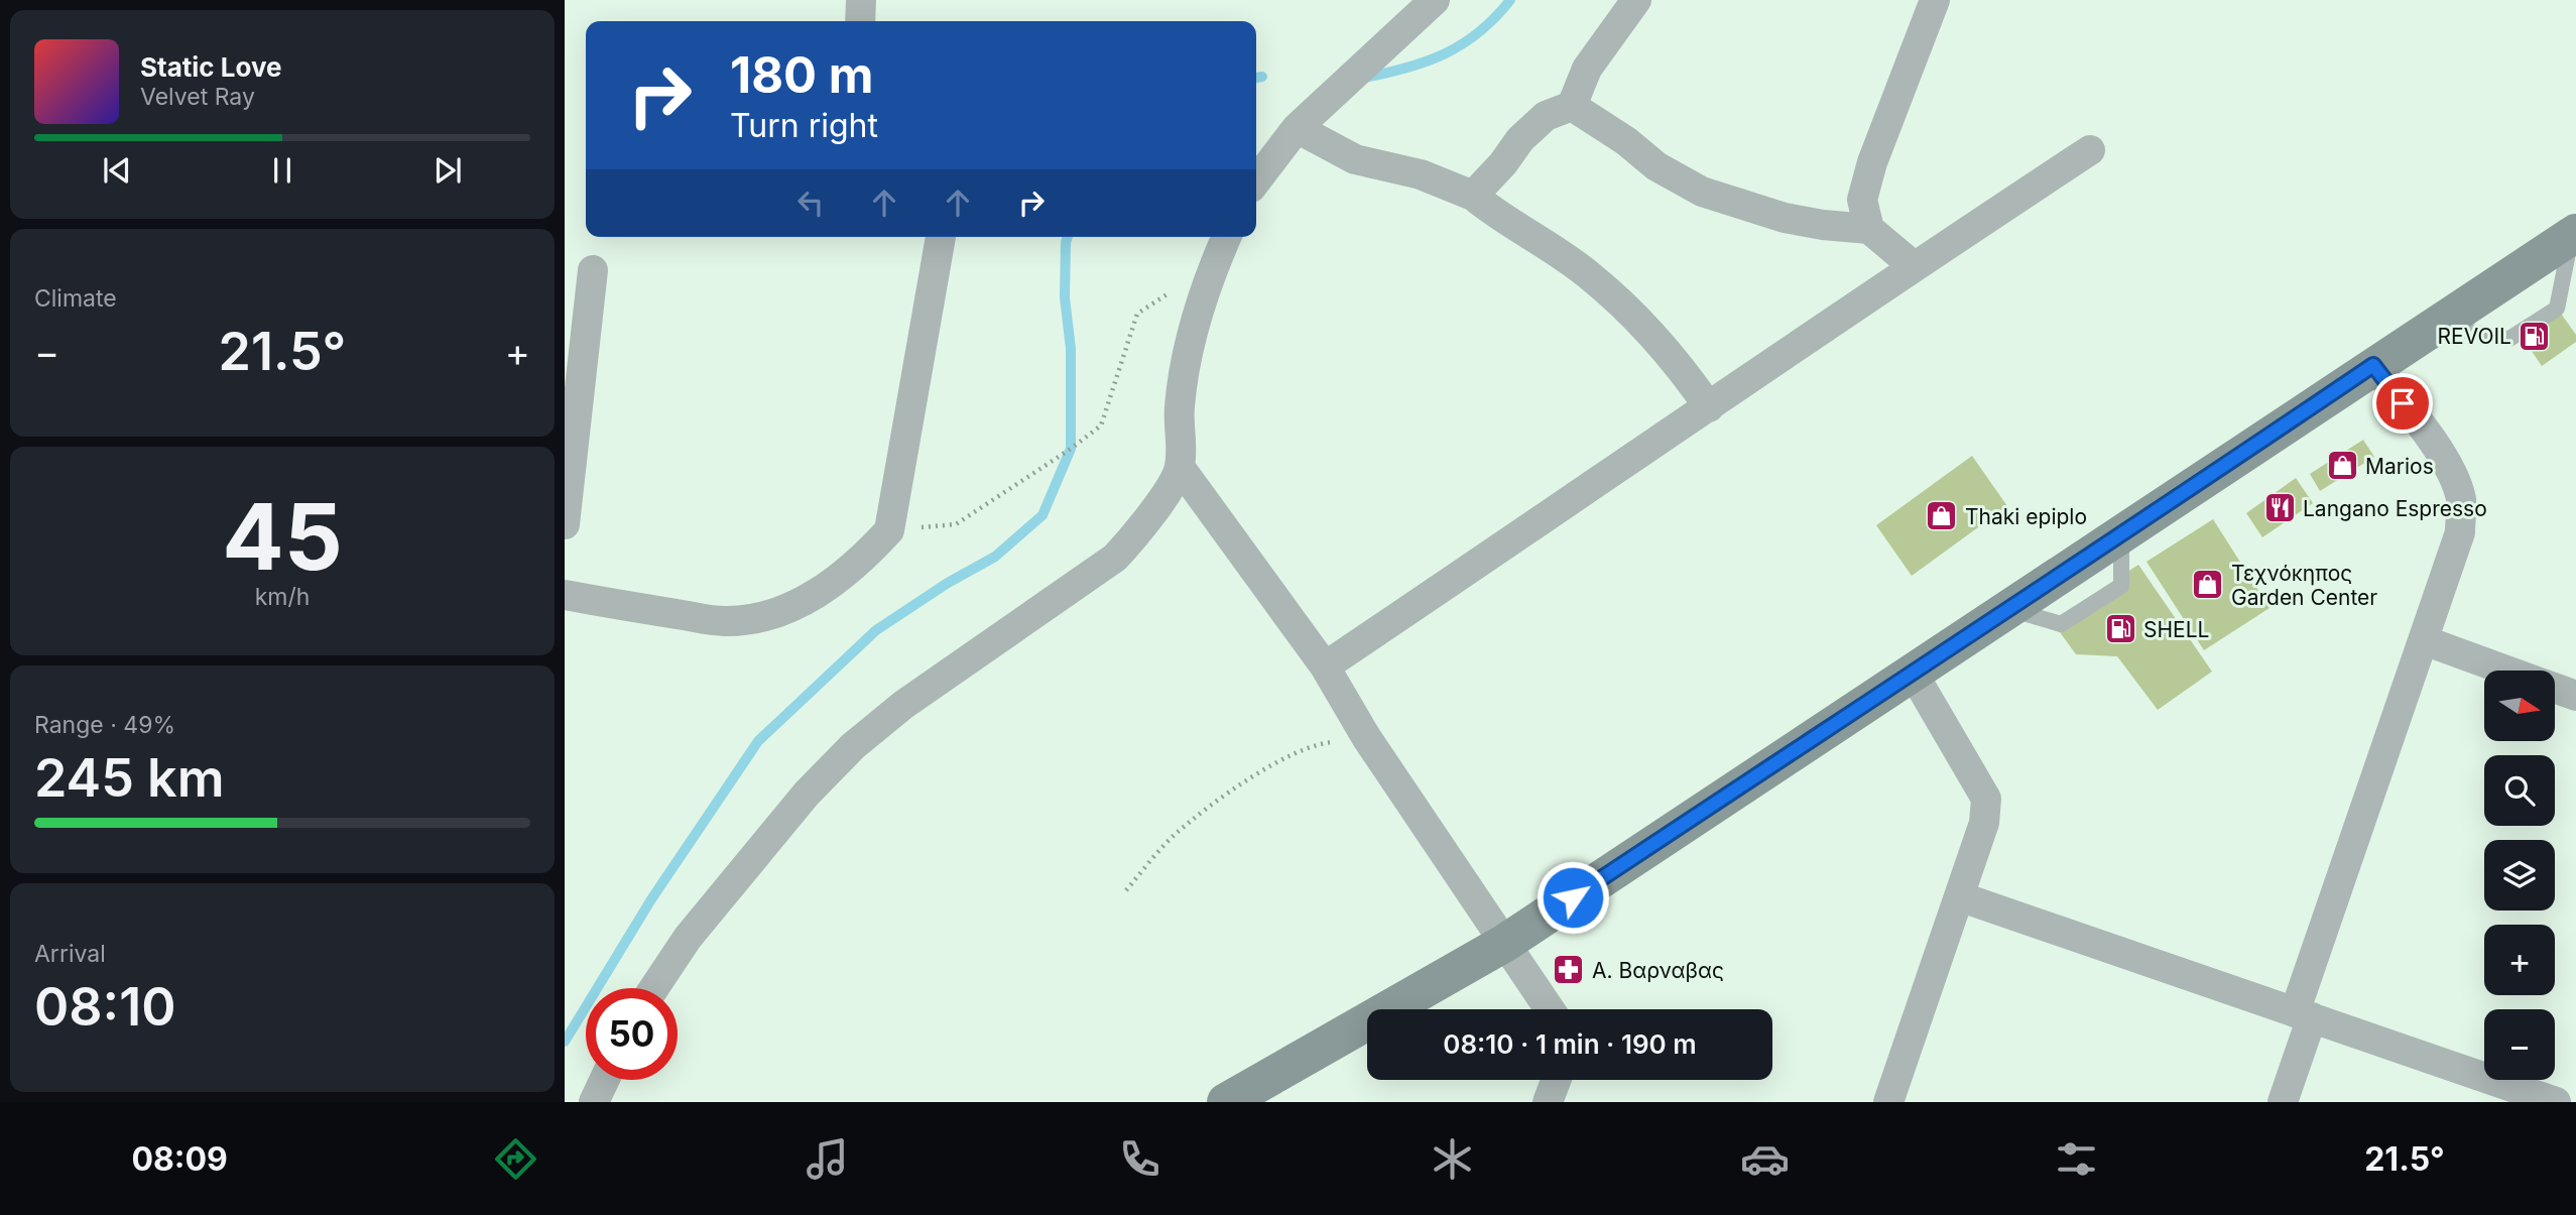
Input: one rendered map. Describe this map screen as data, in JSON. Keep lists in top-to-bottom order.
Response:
{
  "places": {
    "fuel station": ["REVOIL", "SHELL"],
    "shop": ["Marios", "Thaki epiplo", "Τεχνόκηπος Garden Center"],
    "restaurant": ["Langano Espresso"],
    "pharmacy": ["Α. Βαρναβας"]
  },
  "north": "right",
  "page": {
    "turn": ["180 m", "Turn right"],
    "song": ["Static Love", "Velvet Ray"],
    "tile": [
      "Climate",
      ["45", "km/h"],
      ["Range · 49%", "245 km"],
      ["Arrival", "08:10"]
    ],
    "heat": ["−", "21.5°", "+"],
    "map_buttons": ["+", "−"],
    "limit": "50",
    "trip": "08:10 · 1 min · 190 m",
    "tabs": ["08:09", "21.5°"]
  }
}
